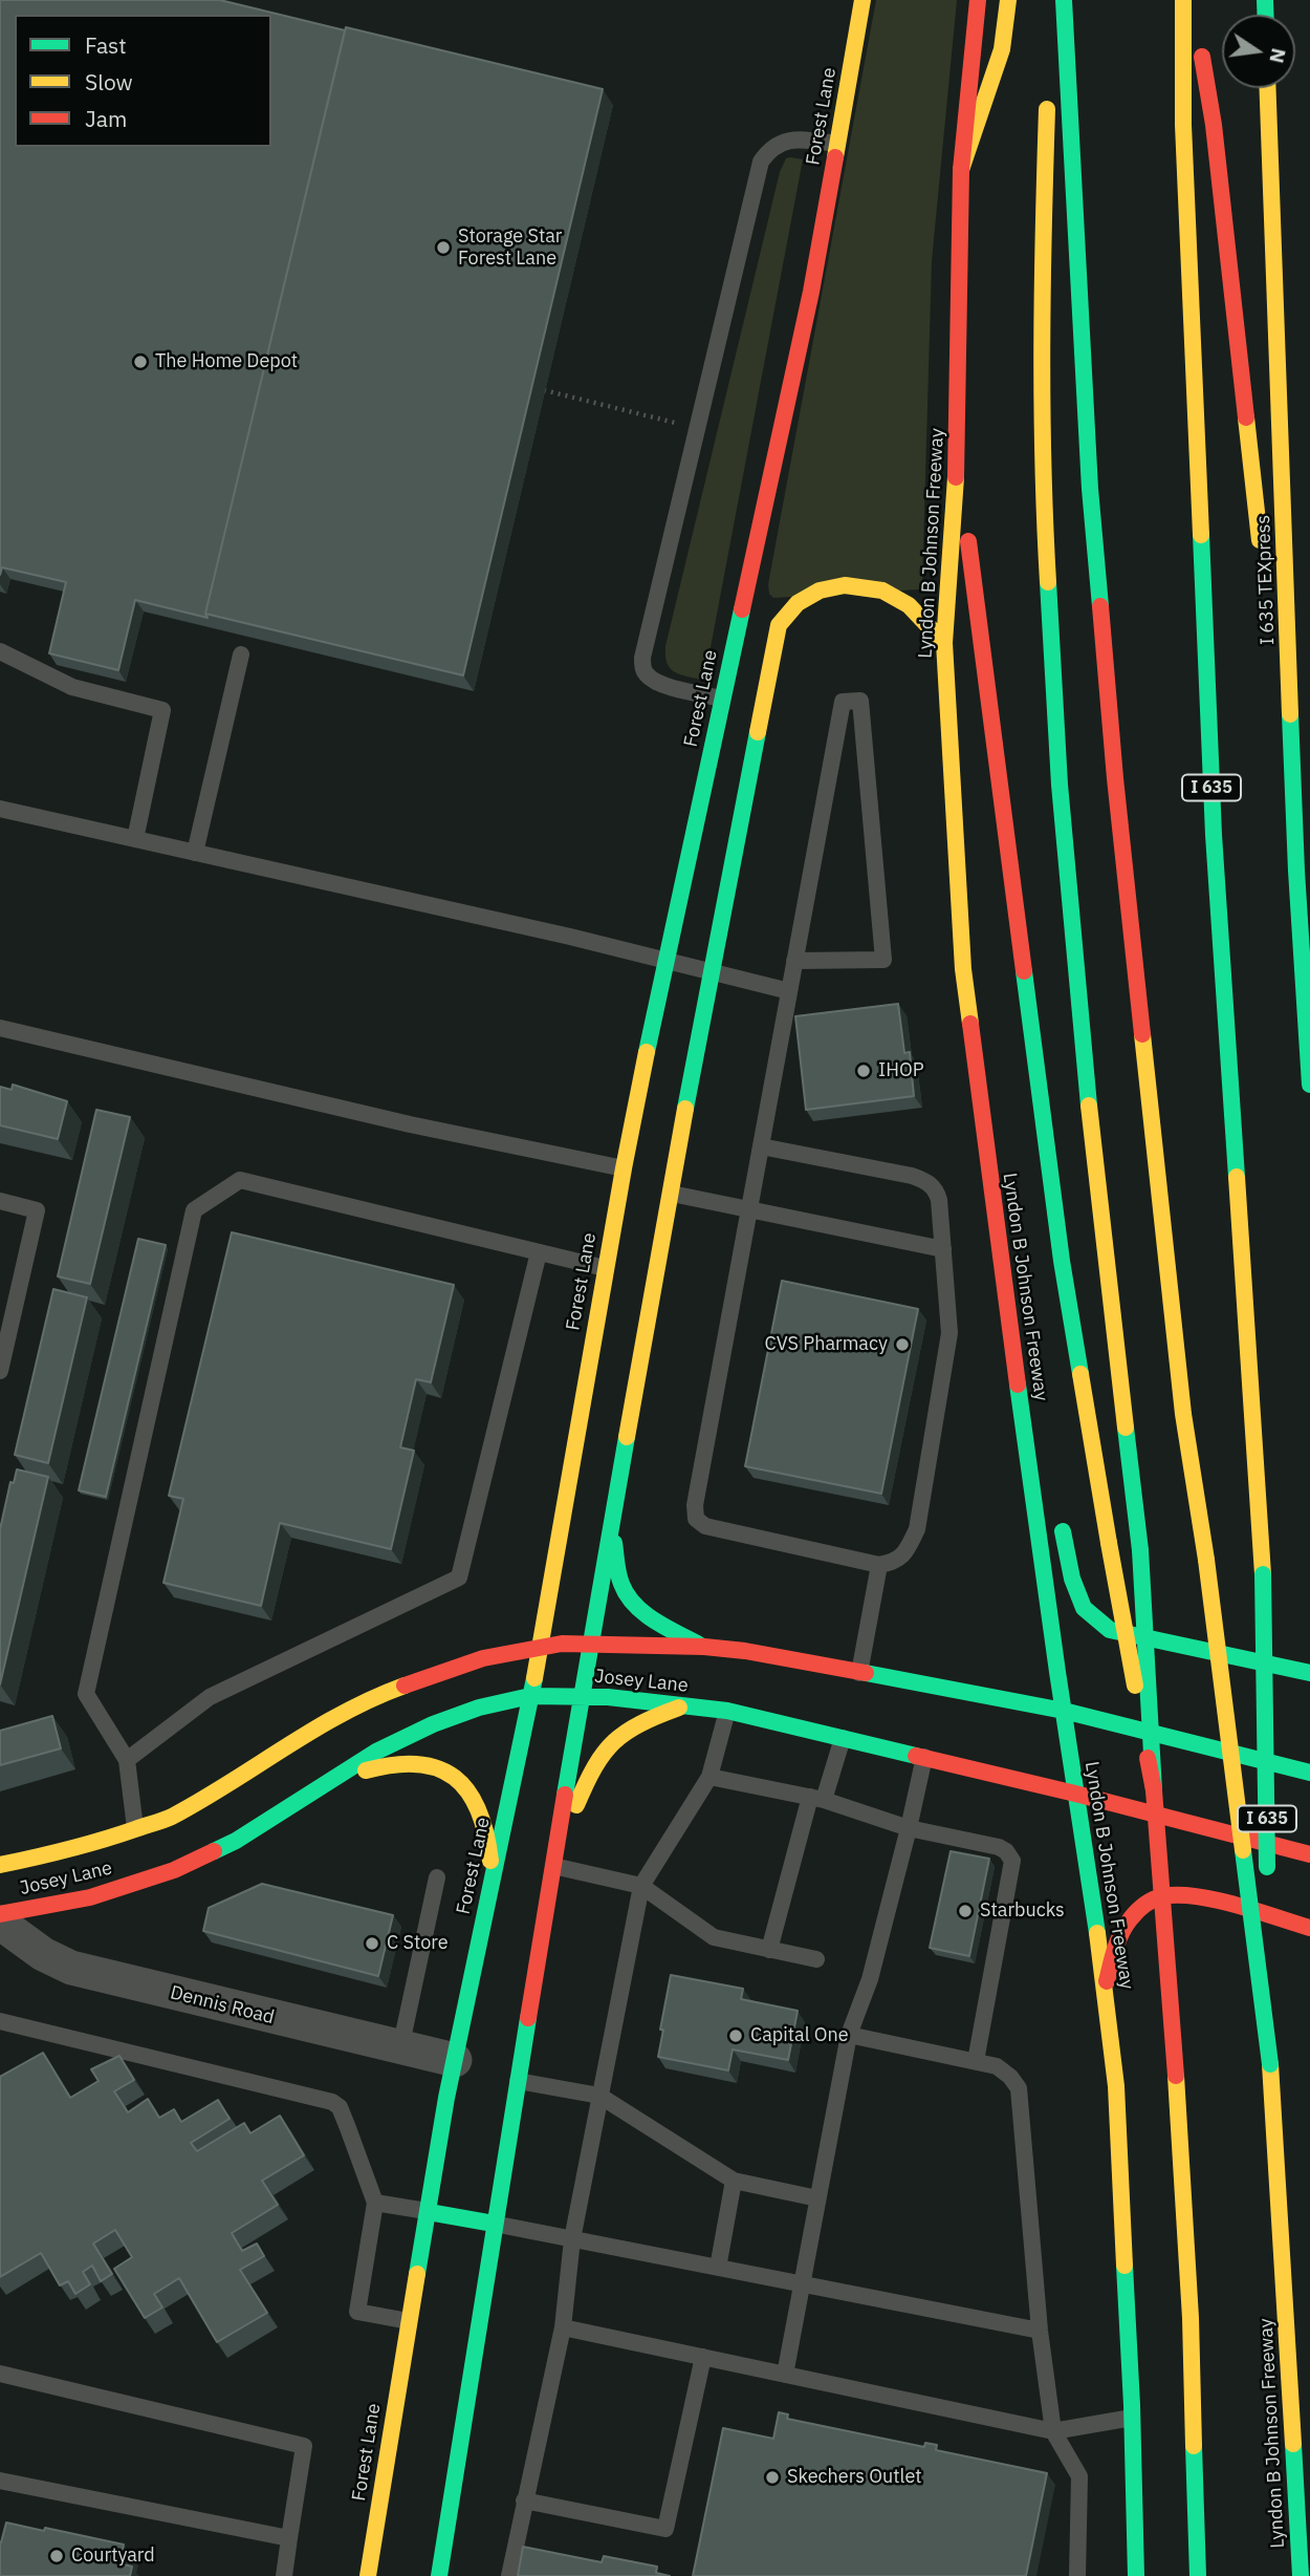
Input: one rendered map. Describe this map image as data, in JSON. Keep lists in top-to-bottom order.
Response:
{
  "streets": {
    "main road": [
      "Forest Lane",
      "Lyndon B Johnson Freeway",
      "I 635 TEXpress",
      "I 635",
      "Josey Lane"
    ],
    "street": ["Dennis Road"]
  },
  "crossings": [
    ["Forest Lane", "Josey Lane"],
    ["Forest Lane", "Dennis Road"],
    ["Lyndon B Johnson Freeway", "Josey Lane"]
  ],
  "places": [
    "Storage Star Forest Lane",
    "The Home Depot",
    "IHOP",
    "CVS Pharmacy",
    "Starbucks",
    "C Store",
    "Capital One",
    "Skechers Outlet",
    "Courtyard"
  ],
  "legend": ["Fast", "Slow", "Jam"],
  "north": "right"
}
